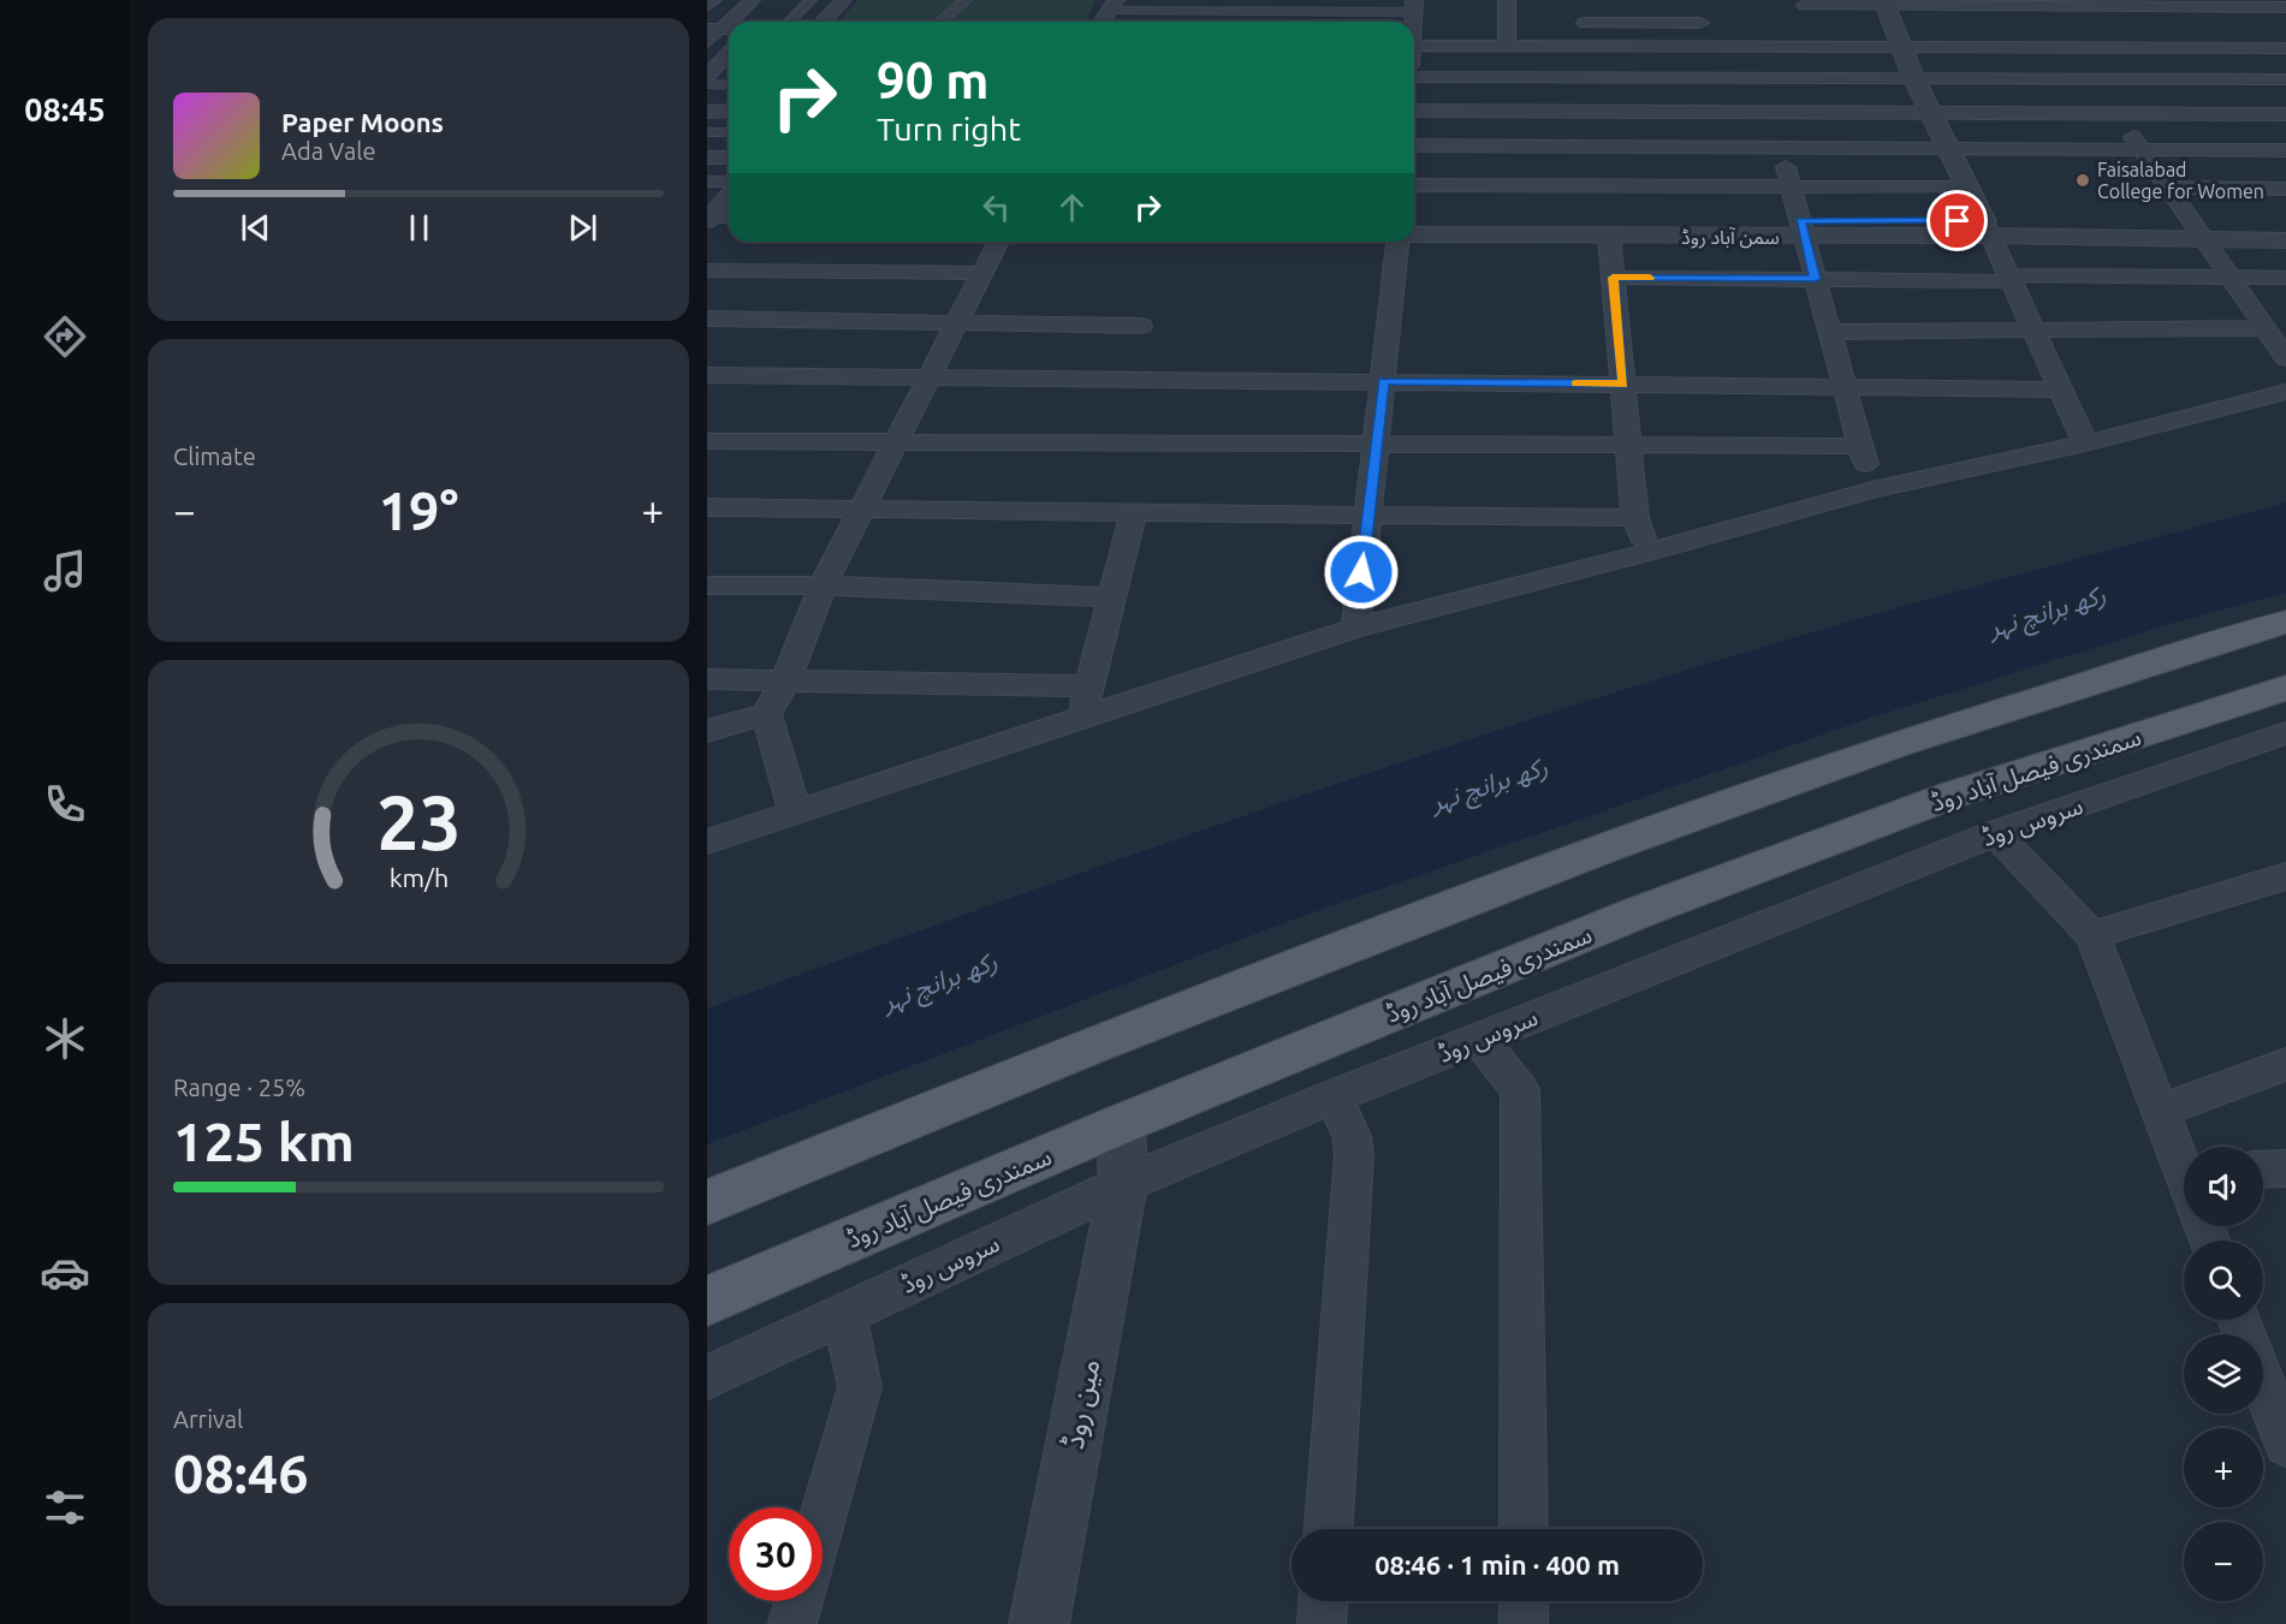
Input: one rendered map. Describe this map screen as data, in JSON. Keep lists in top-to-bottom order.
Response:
{
  "streets": {
    "main road": ["سمندری فیصل آباد روڈ"],
    "street": ["سمن آباد روڈ", "سروس روڈ", "مین روڈ"]
  },
  "crossings": [
    ["سمندری فیصل آباد روڈ", "مین روڈ"],
    ["سروس روڈ", "مین روڈ"]
  ],
  "water": ["رکھ برانچ نہر"],
  "places": ["Faisalabad College for Women"],
  "page": {
    "tabs": "08:45",
    "turn": ["90 m", "Turn right"],
    "song": ["Paper Moons", "Ada Vale"],
    "tile": [
      "Climate",
      ["Range · 25%", "125 km"],
      ["Arrival", "08:46"]
    ],
    "heat": ["−", "19°", "+"],
    "map_buttons": ["+", "−"],
    "limit": "30",
    "trip": "08:46 · 1 min · 400 m",
    "gauge": ["23", "km/h"]
  }
}
